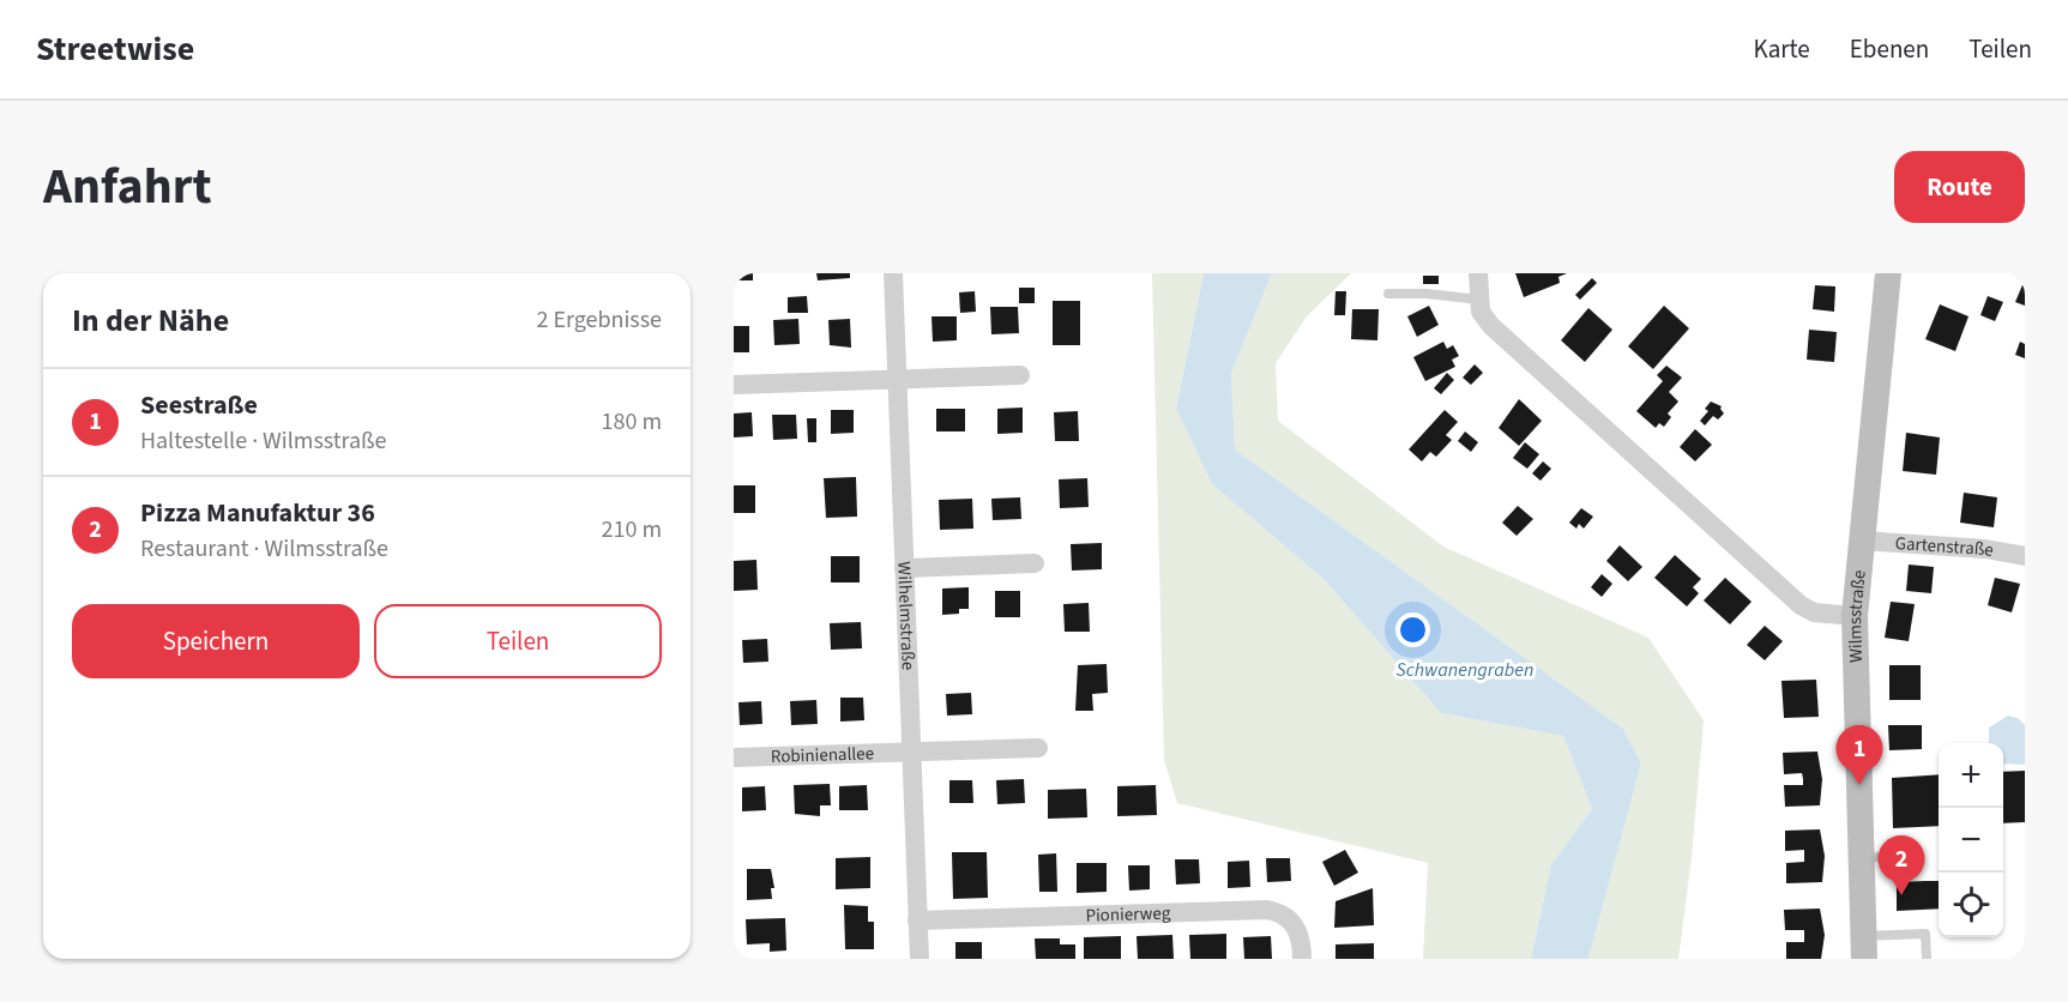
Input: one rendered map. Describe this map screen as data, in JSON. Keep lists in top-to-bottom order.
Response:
{
  "streets": {
    "street": [
      "Gartenstraße",
      "Wilhelmstraße",
      "Wilmsstraße",
      "Robinienallee",
      "Pionierweg"
    ]
  },
  "crossings": [
    ["Gartenstraße", "Wilmsstraße"],
    ["Wilhelmstraße", "Robinienallee"],
    ["Wilhelmstraße", "Pionierweg"]
  ],
  "water": ["Schwanengraben"],
  "page": {
    "header": "Streetwise",
    "nav": ["Karte", "Ebenen", "Teilen"],
    "title": "Anfahrt",
    "buttons": [
      "Route",
      ["Speichern", "Teilen"]
    ],
    "heading": ["In der Nähe", "2 Ergebnisse"],
    "list": [
      {
        "mark": "1",
        "name": "Seestraße",
        "note": "Haltestelle · Wilmsstraße",
        "value": "180 m"
      },
      {
        "mark": "2",
        "name": "Pizza Manufaktur 36",
        "note": "Restaurant · Wilmsstraße",
        "value": "210 m"
      }
    ],
    "pins": ["1", "2"],
    "map_buttons": ["+", "−"]
  }
}
